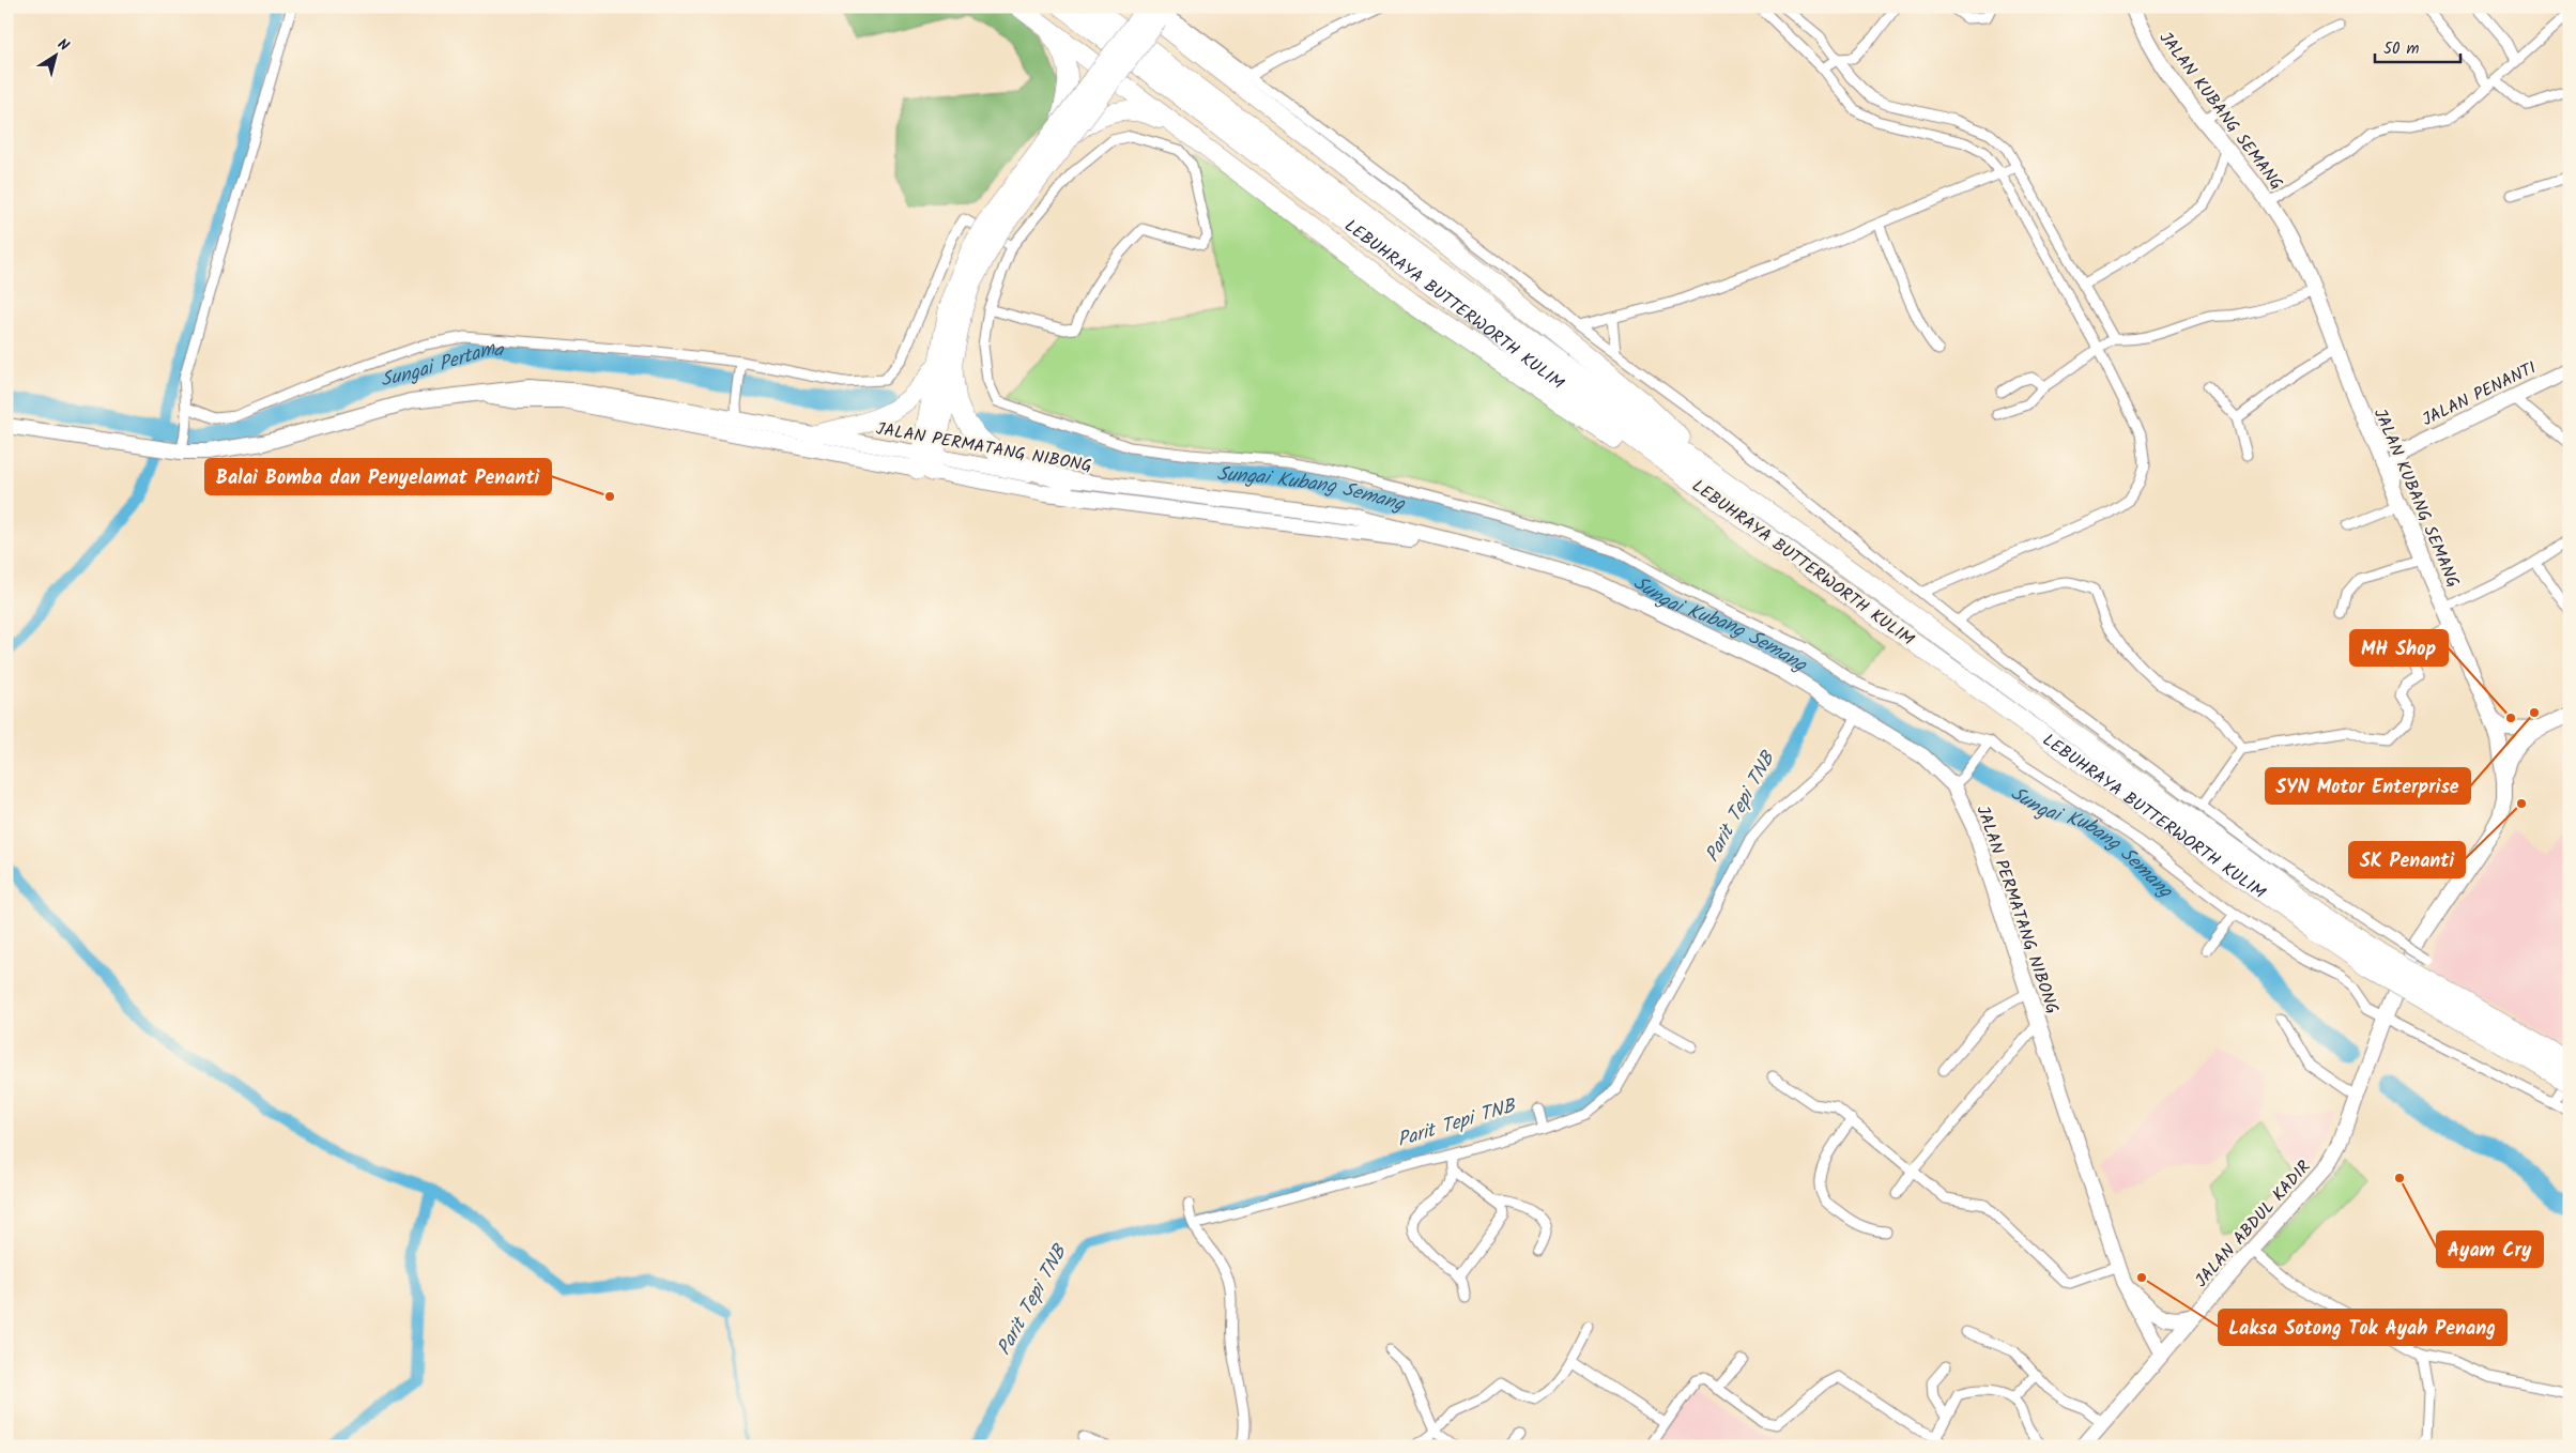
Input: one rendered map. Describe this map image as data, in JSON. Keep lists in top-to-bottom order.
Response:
{
  "streets": {
    "highway": ["LEBUHRAYA BUTTERWORTH KULIM"],
    "main road": [
      "JALAN KUBANG SEMANG",
      "JALAN PENANTI",
      "JALAN PERMATANG NIBONG",
      "JALAN ABDUL KADIR"
    ]
  },
  "crossings": [
    ["JALAN KUBANG SEMANG", "JALAN ABDUL KADIR"],
    ["JALAN PERMATANG NIBONG", "JALAN ABDUL KADIR"]
  ],
  "water": ["Sungai Pertama", "Sungai Kubang Semang", "Parit Tepi TNB"],
  "places": [
    "Balai Bomba dan Penyelamat Penanti",
    "SYN Motor Enterprise",
    "MH Shop",
    "SK Penanti",
    "Ayam Cry",
    "Laksa Sotong Tok Ayah Penang"
  ],
  "scale_bar": "50 m",
  "north": "top right"
}
